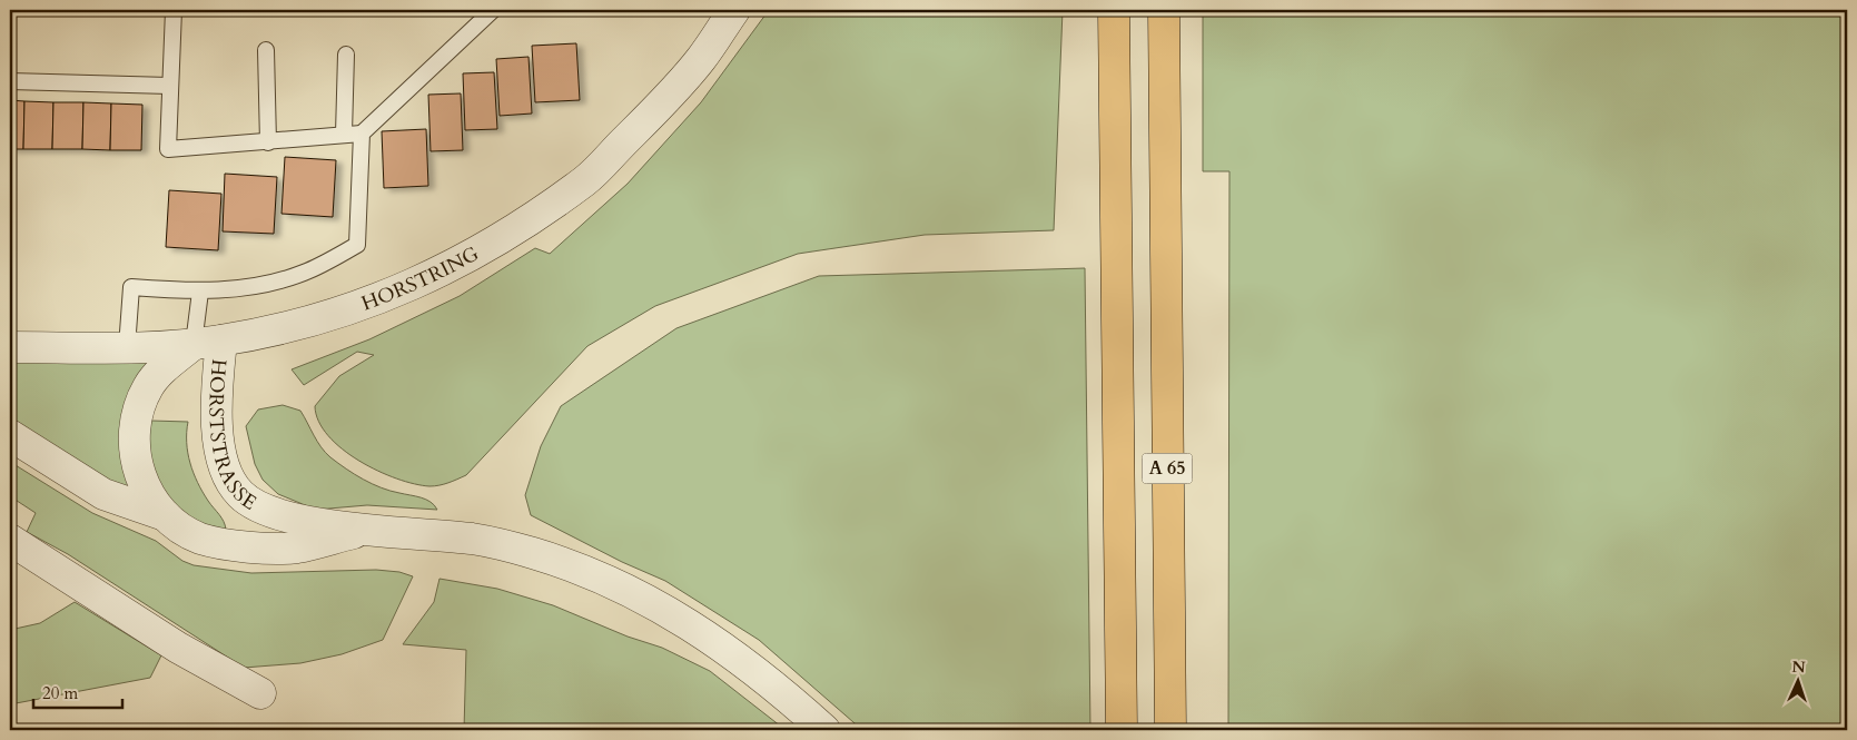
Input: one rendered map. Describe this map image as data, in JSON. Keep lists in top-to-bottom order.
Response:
{
  "streets": {
    "highway": ["A 65"],
    "street": ["HORSTRING", "HORSTSTRASSE"]
  },
  "crossings": [
    ["HORSTRING", "HORSTSTRASSE"]
  ],
  "scale_bar": "20 m",
  "north": "top"
}
